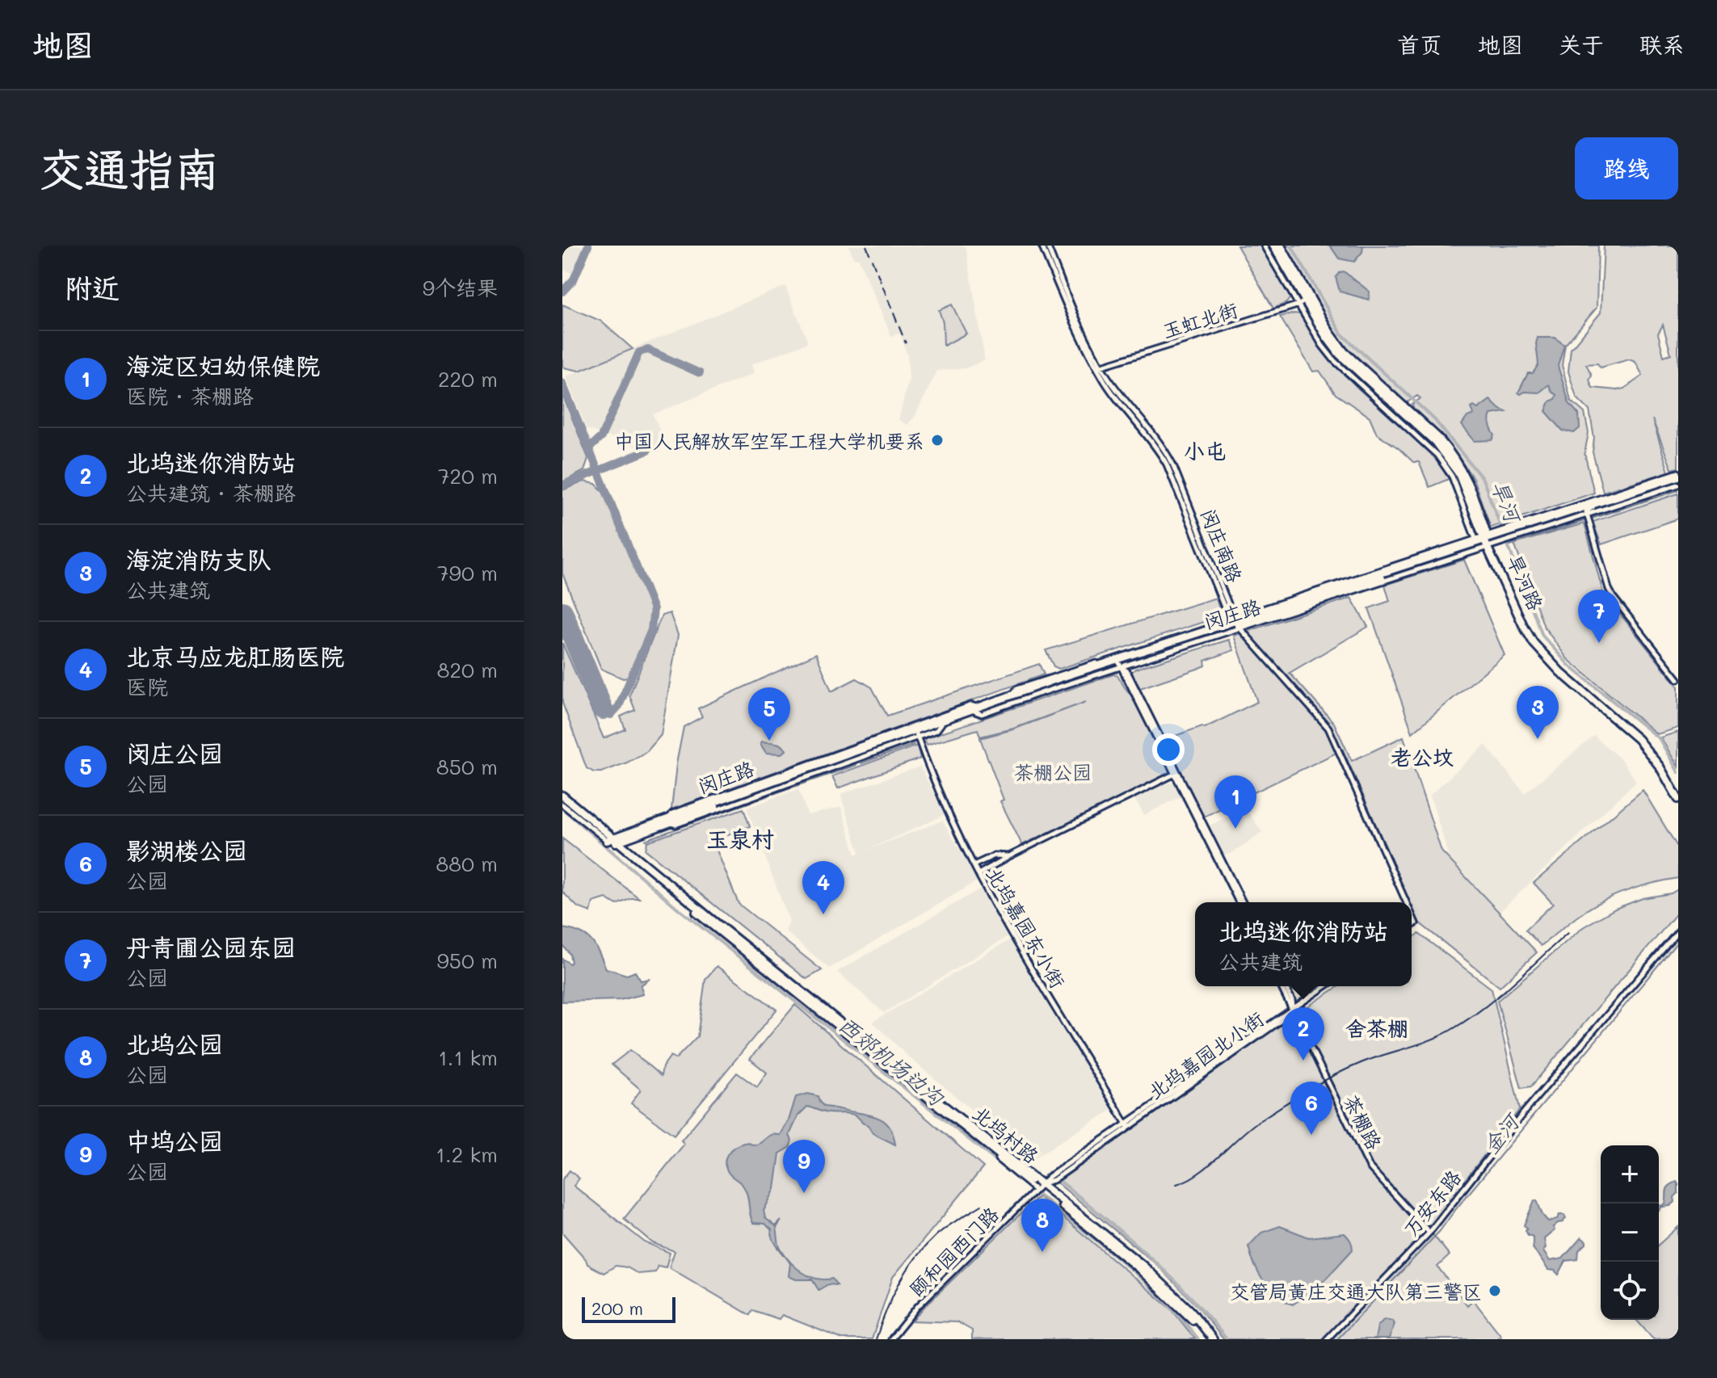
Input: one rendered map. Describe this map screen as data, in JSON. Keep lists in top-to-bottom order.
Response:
{
  "streets": {
    "main road": ["旱河路", "闵庄路", "北坞村路"],
    "street": [
      "玉虹北街",
      "闵庄南路",
      "北坞嘉园东小街",
      "北坞嘉园北小街",
      "茶棚路",
      "万安东路",
      "颐和园西门路"
    ]
  },
  "crossings": [
    ["玉虹北街", "闵庄南路"],
    ["玉虹北街", "旱河路"],
    ["闵庄南路", "闵庄路"],
    ["旱河路", "闵庄路"],
    ["闵庄路", "北坞嘉园东小街"],
    ["闵庄路", "北坞村路"],
    ["北坞嘉园东小街", "北坞嘉园北小街"],
    ["北坞嘉园北小街", "茶棚路"],
    ["北坞嘉园北小街", "北坞村路"],
    ["北坞嘉园北小街", "颐和园西门路"],
    ["茶棚路", "万安东路"],
    ["北坞村路", "颐和园西门路"]
  ],
  "districts": [
    "小屯",
    "老公坟",
    "玉泉村",
    "舍茶棚"
  ],
  "water": ["旱河", "西郊机场边沟", "金河"],
  "parks": ["茶棚公园"],
  "places": ["中国人民解放军空军工程大学机要系", "交管局黄庄交通大队第三警区"],
  "scale_bar": "200 m",
  "page": {
    "header": "地图",
    "nav": [
      "首页",
      "地图",
      "关于",
      "联系"
    ],
    "buttons": "路线",
    "title": "交通指南",
    "heading": ["附近", "9个结果"],
    "list": [
      {
        "mark": "1",
        "name": "海淀区妇幼保健院",
        "note": "医院 · 茶棚路",
        "value": "220 m"
      },
      {
        "mark": "2",
        "name": "北坞迷你消防站",
        "note": "公共建筑 · 茶棚路",
        "value": "720 m"
      },
      {
        "mark": "3",
        "name": "海淀消防支队",
        "note": "公共建筑",
        "value": "790 m"
      },
      {
        "mark": "4",
        "name": "北京马应龙肛肠医院",
        "note": "医院",
        "value": "820 m"
      },
      {
        "mark": "5",
        "name": "闵庄公园",
        "note": "公园",
        "value": "850 m"
      },
      {
        "mark": "6",
        "name": "影湖楼公园",
        "note": "公园",
        "value": "880 m"
      },
      {
        "mark": "7",
        "name": "丹青圃公园东园",
        "note": "公园",
        "value": "950 m"
      },
      {
        "mark": "8",
        "name": "北坞公园",
        "note": "公园",
        "value": "1.1 km"
      },
      {
        "mark": "9",
        "name": "中坞公园",
        "note": "公园",
        "value": "1.2 km"
      }
    ],
    "pins": [
      "7",
      "3",
      "5",
      "1",
      "4",
      "2",
      "6",
      "9",
      "8"
    ],
    "popup": ["北坞迷你消防站", "公共建筑"],
    "map_buttons": ["+", "−"],
    "scale": "200 m"
  }
}
